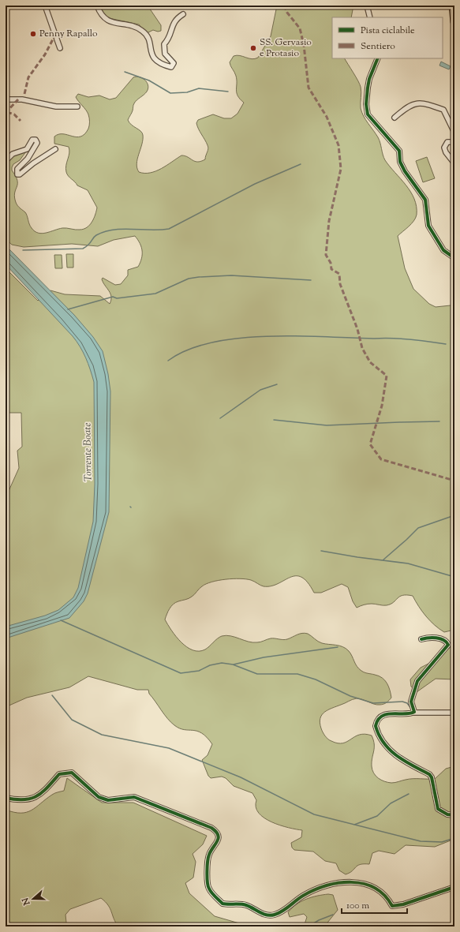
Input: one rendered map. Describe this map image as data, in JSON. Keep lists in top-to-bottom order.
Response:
{
  "water": ["Torrente Boate"],
  "places": ["Penny Rapallo", "SS. Gervasio e Protasio"],
  "legend": ["Pista ciclabile", "Sentiero"],
  "scale_bar": "100 m",
  "north": "left"
}
